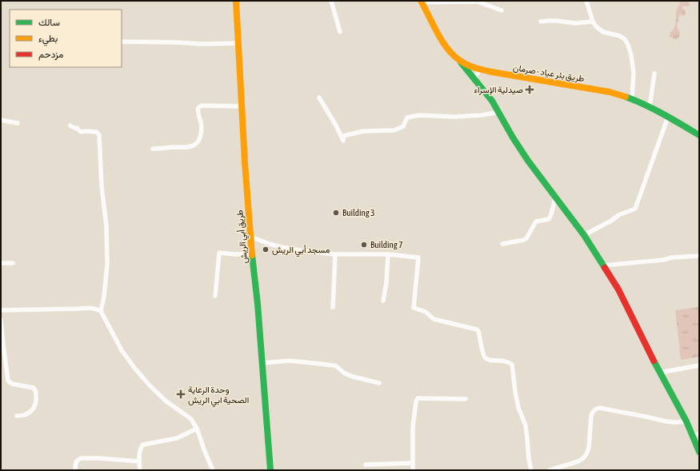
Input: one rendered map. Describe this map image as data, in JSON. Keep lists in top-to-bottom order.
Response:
{
  "streets": {
    "main road": ["طريق بئر عياد - صرمان", "طريق أبي الريش"]
  },
  "places": {
    "health": ["صيدلية الإسراء", "وحدة الرعاية الصحية ابي الريش"],
    "other": ["Building 3", "Building 7", "مسجد أبي الريش"]
  },
  "legend": ["سالك", "بطيء", "مزدحم"]
}
